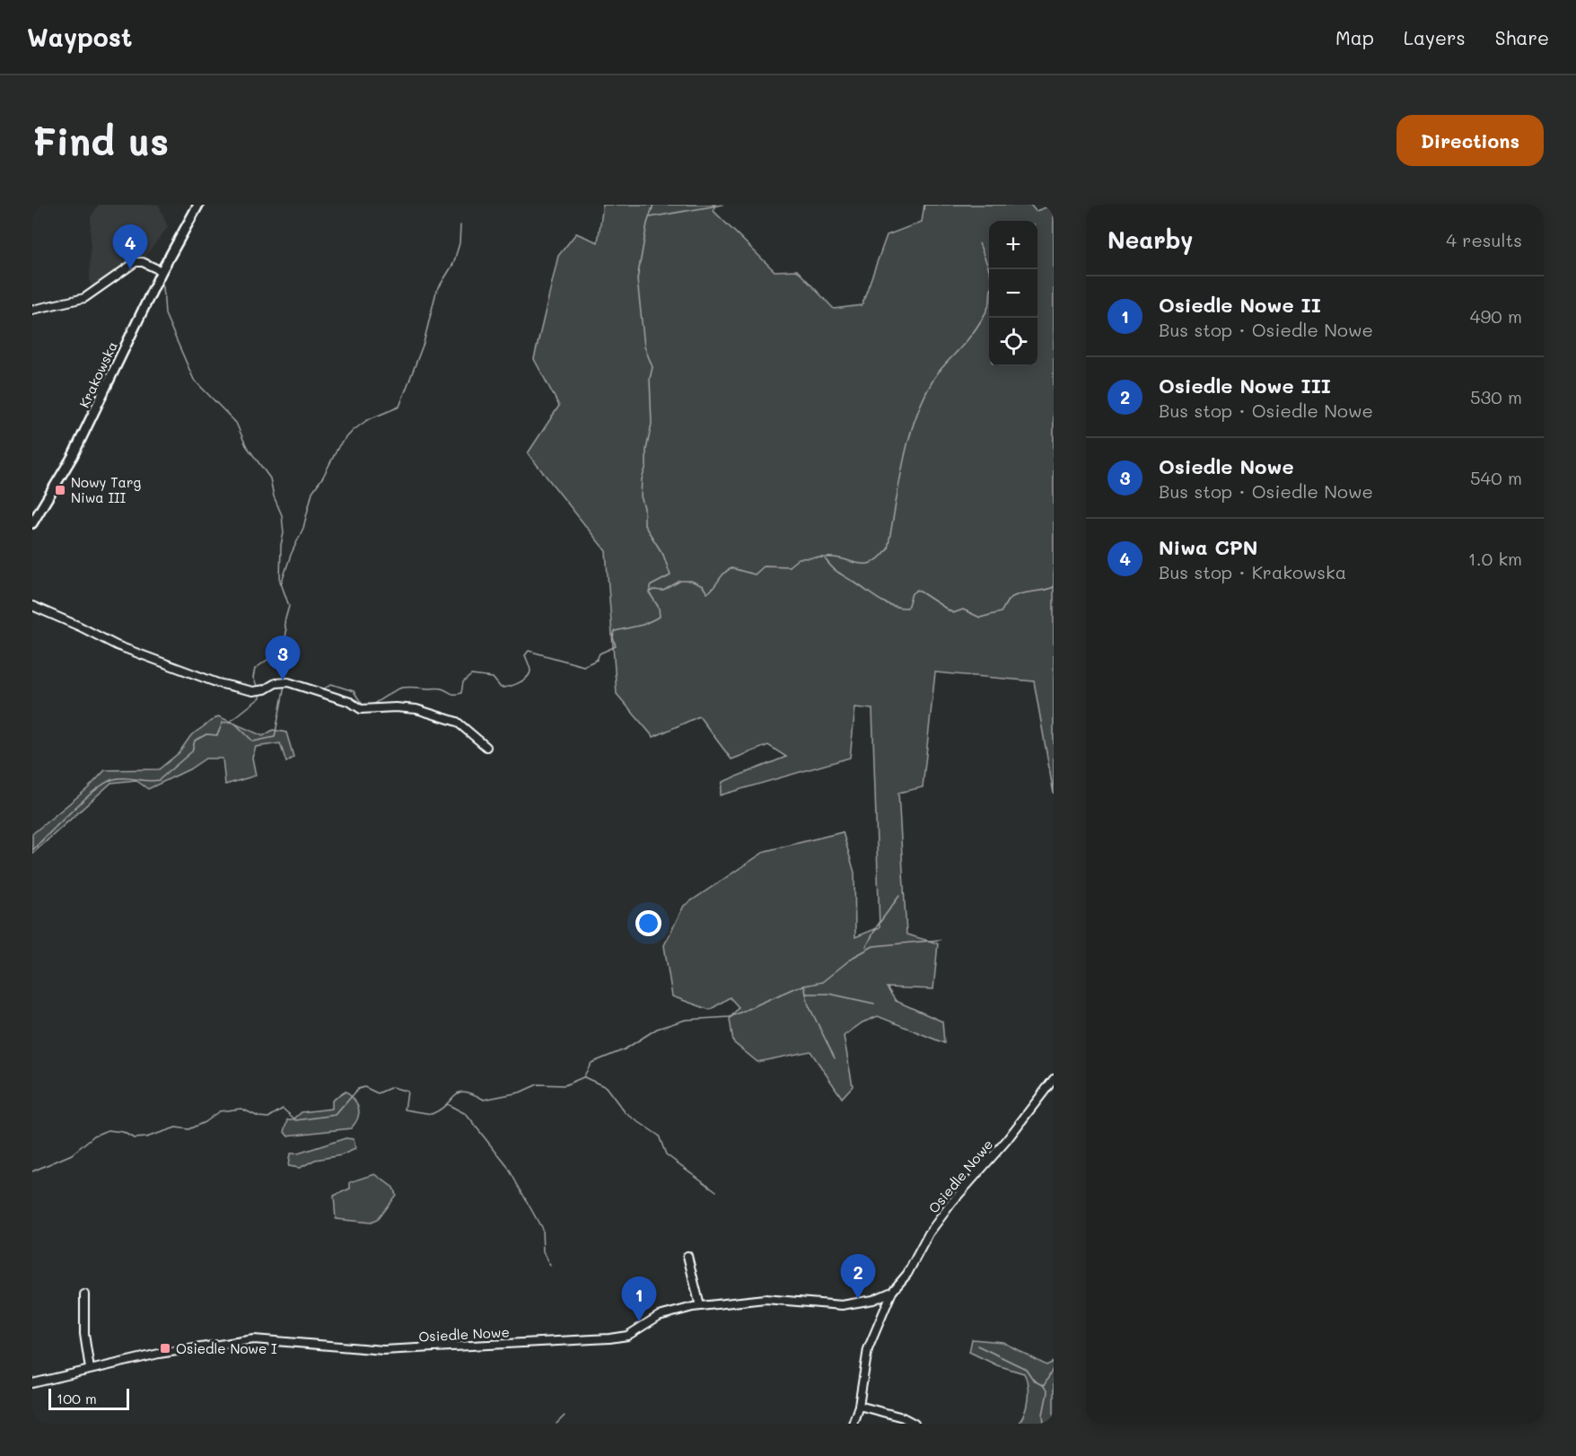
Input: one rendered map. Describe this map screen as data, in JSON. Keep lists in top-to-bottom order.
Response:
{
  "streets": {
    "main road": ["Krakowska"],
    "street": ["Osiedle Nowe"]
  },
  "places": {
    "transit": ["Nowy Targ Niwa III", "Osiedle Nowe I"]
  },
  "scale_bar": "100 m",
  "page": {
    "header": "Waypost",
    "nav": ["Map", "Layers", "Share"],
    "buttons": "Directions",
    "title": "Find us",
    "heading": ["Nearby", "4 results"],
    "map_buttons": ["+", "−"],
    "pins": [
      "4",
      "3",
      "2",
      "1"
    ],
    "list": [
      {
        "mark": "1",
        "name": "Osiedle Nowe II",
        "note": "Bus stop · Osiedle Nowe",
        "value": "490 m"
      },
      {
        "mark": "2",
        "name": "Osiedle Nowe III",
        "note": "Bus stop · Osiedle Nowe",
        "value": "530 m"
      },
      {
        "mark": "3",
        "name": "Osiedle Nowe",
        "note": "Bus stop · Osiedle Nowe",
        "value": "540 m"
      },
      {
        "mark": "4",
        "name": "Niwa CPN",
        "note": "Bus stop · Krakowska",
        "value": "1.0 km"
      }
    ],
    "scale": "100 m"
  }
}
